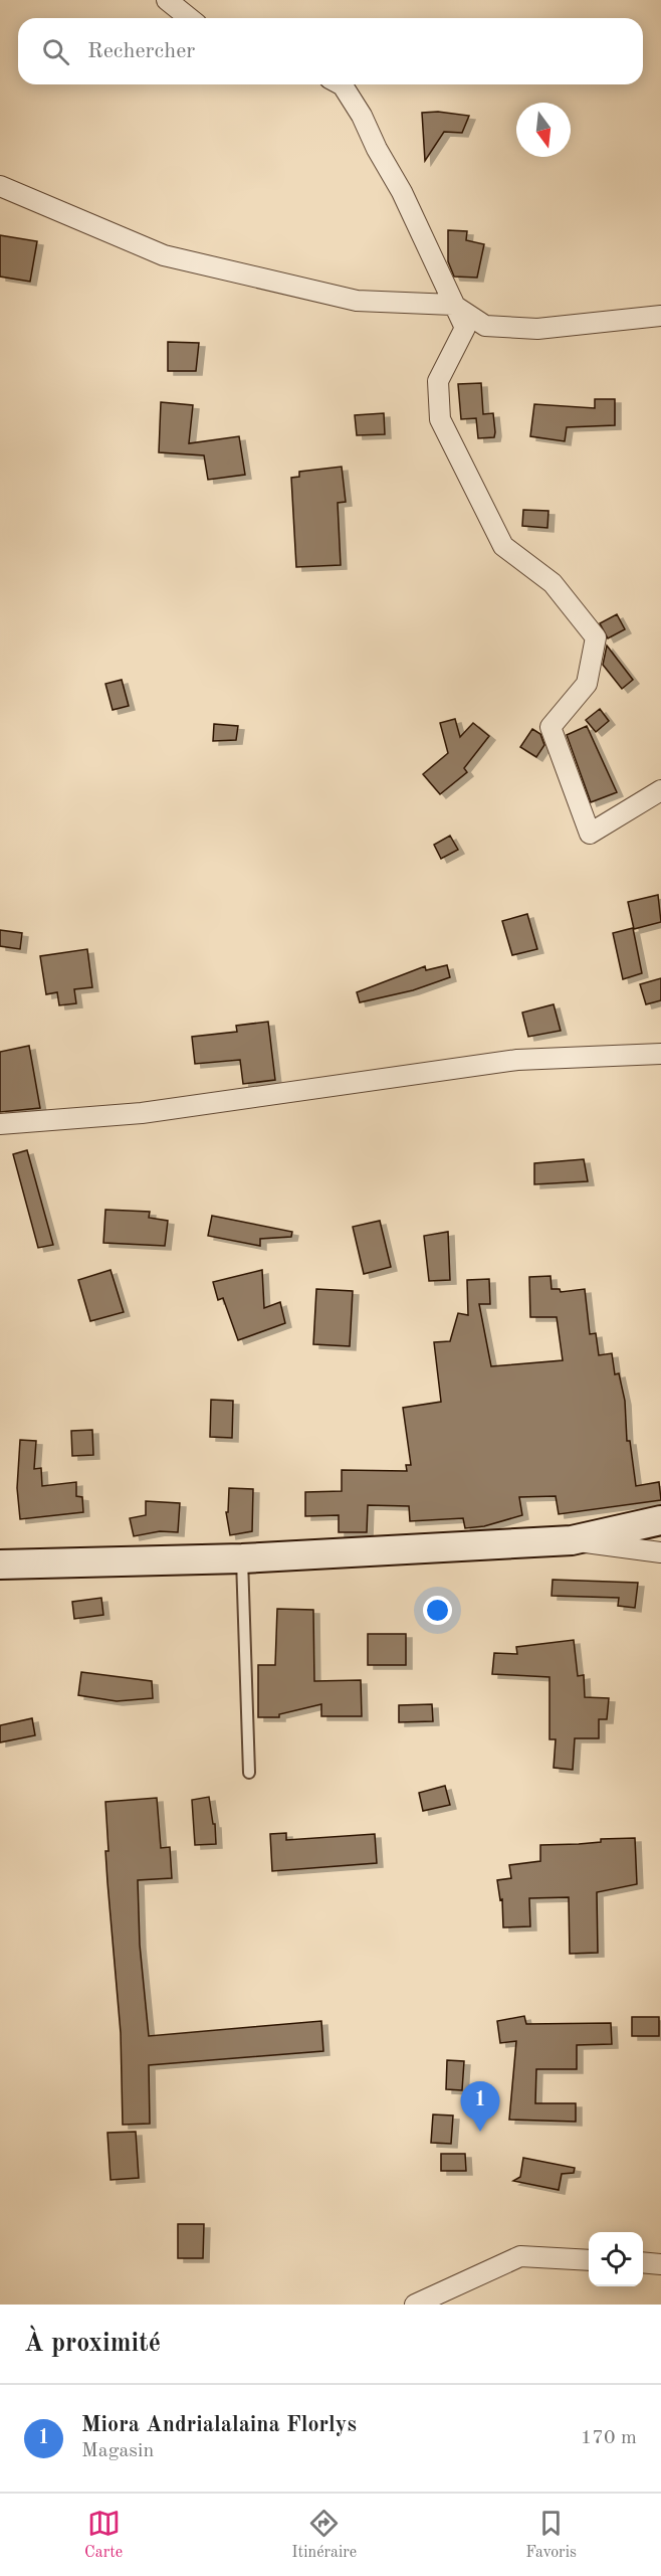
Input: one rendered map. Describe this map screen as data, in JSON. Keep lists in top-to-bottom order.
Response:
{
  "north": "bottom",
  "page": {
    "search": "Rechercher",
    "pins": "1",
    "heading": "À proximité",
    "list": [
      {
        "mark": "1",
        "name": "Miora Andrialalaina Florlys",
        "note": "Magasin",
        "value": "170 m"
      }
    ],
    "nav": ["Carte", "Itinéraire", "Favoris"]
  }
}
